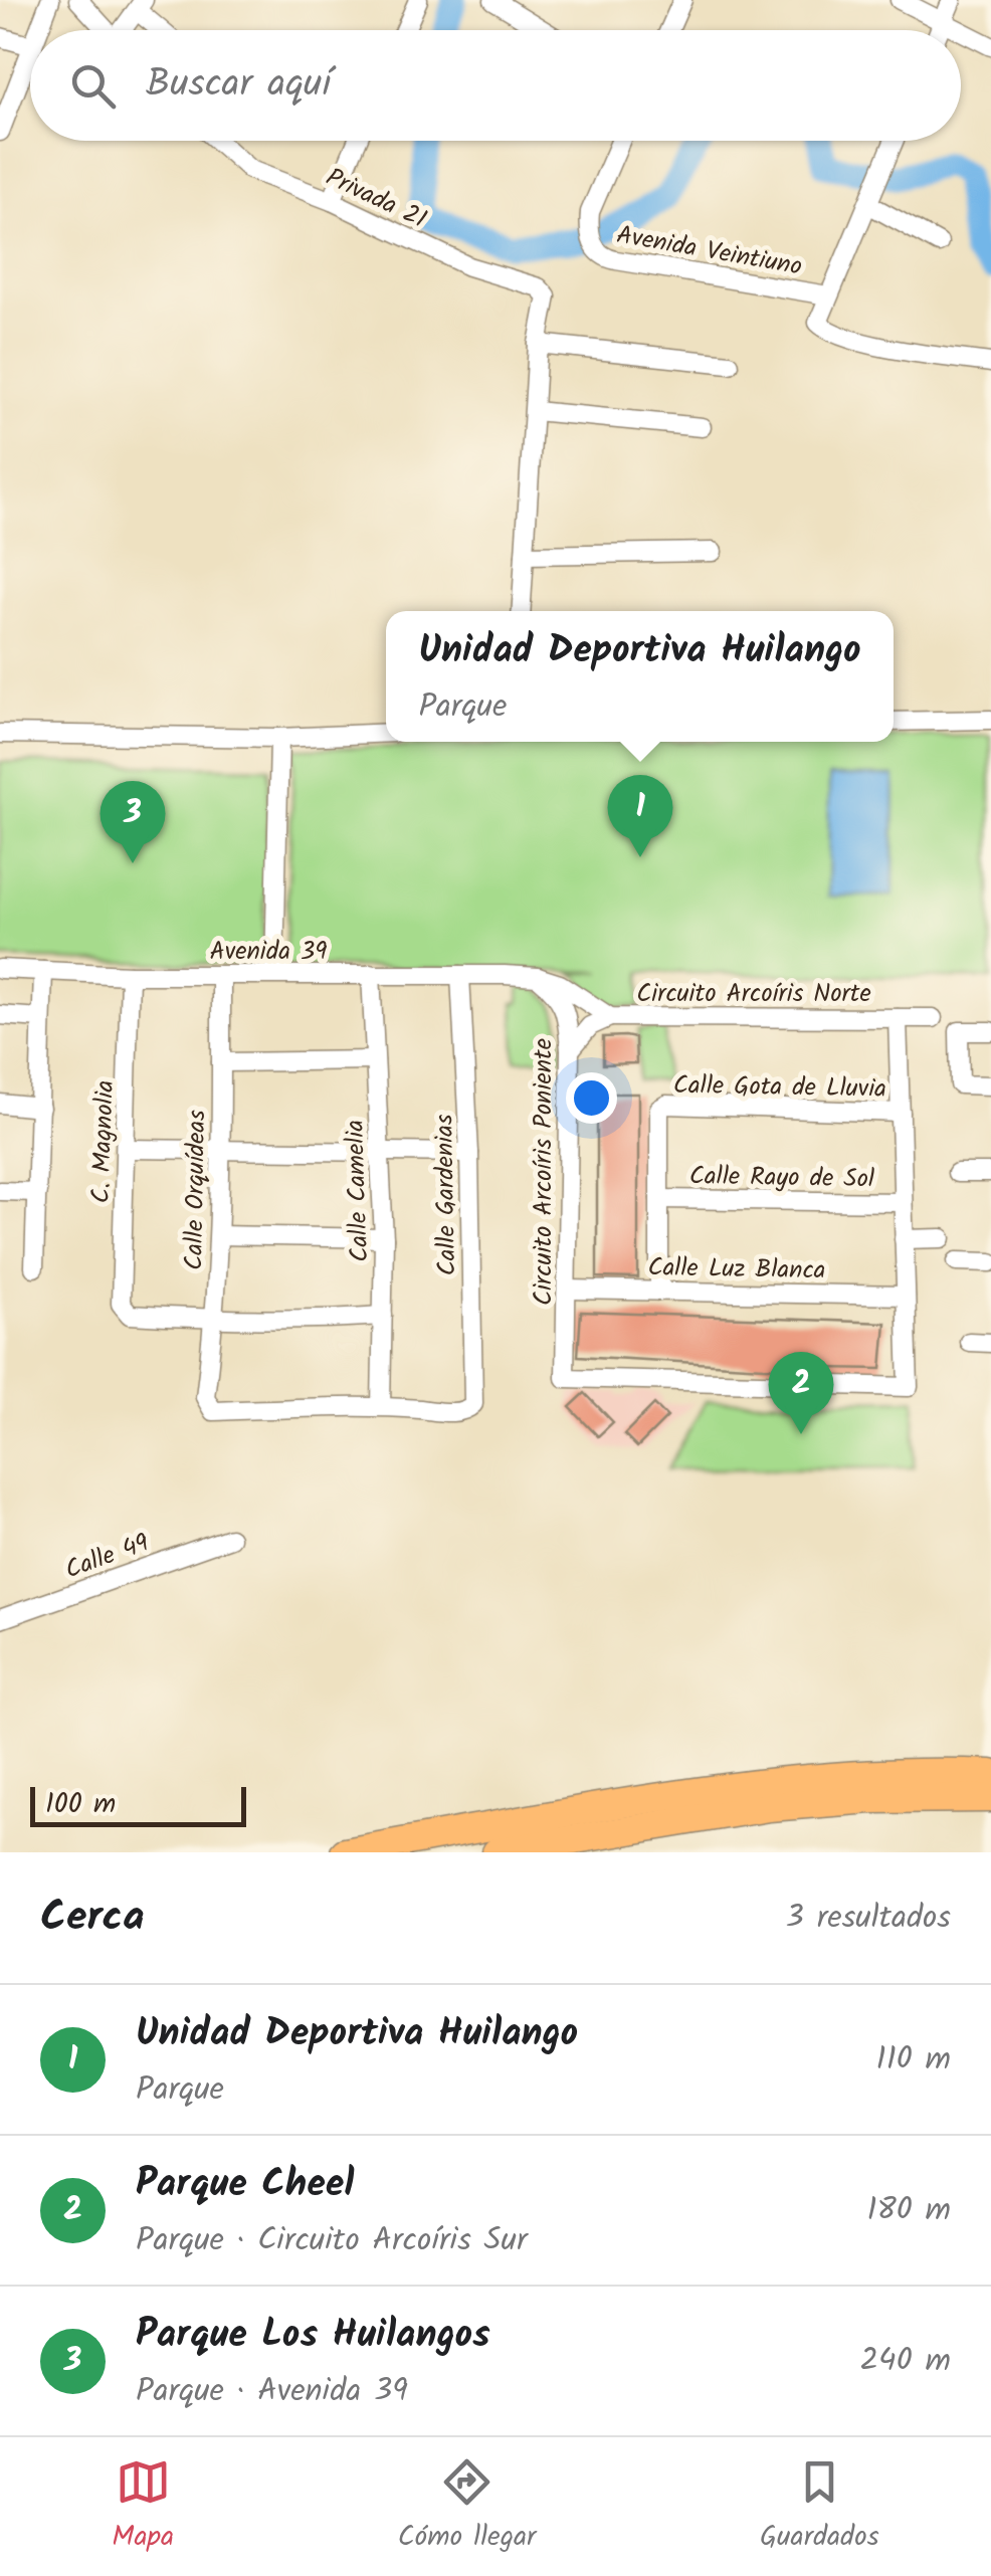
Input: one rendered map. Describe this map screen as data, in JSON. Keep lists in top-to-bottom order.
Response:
{
  "streets": {
    "street": [
      "Privada 21",
      "Avenida Veintiuno",
      "Avenida 39",
      "Circuito Arcoíris Norte",
      "Calle Gota de Lluvia",
      "C. Magnolia",
      "Circuito Arcoíris Poniente",
      "Calle Rayo de Sol",
      "Calle Orquídeas",
      "Calle Camelia",
      "Calle Gardenias",
      "Calle Luz Blanca",
      "Calle 49"
    ]
  },
  "crossings": [
    ["Avenida 39", "Circuito Arcoíris Norte"],
    ["Avenida 39", "C. Magnolia"],
    ["Avenida 39", "Circuito Arcoíris Poniente"],
    ["Avenida 39", "Calle Orquídeas"],
    ["Avenida 39", "Calle Camelia"],
    ["Avenida 39", "Calle Gardenias"],
    ["Circuito Arcoíris Norte", "Circuito Arcoíris Poniente"],
    ["Calle Gota de Lluvia", "Calle Rayo de Sol"],
    ["Calle Gota de Lluvia", "Calle Luz Blanca"],
    ["C. Magnolia", "Calle Orquídeas"],
    ["Circuito Arcoíris Poniente", "Calle Luz Blanca"],
    ["Calle Orquídeas", "Calle Camelia"],
    ["Calle Orquídeas", "Calle Gardenias"],
    ["Calle Camelia", "Calle Gardenias"]
  ],
  "scale_bar": "100 m",
  "page": {
    "search": "Buscar aquí",
    "popup": ["Unidad Deportiva Huilango", "Parque"],
    "pins": ["1", "3", "2"],
    "scale": "100 m",
    "heading": ["Cerca", "3 resultados"],
    "list": [
      {
        "mark": "1",
        "name": "Unidad Deportiva Huilango",
        "note": "Parque",
        "value": "110 m"
      },
      {
        "mark": "2",
        "name": "Parque Cheel",
        "note": "Parque · Circuito Arcoíris Sur",
        "value": "180 m"
      },
      {
        "mark": "3",
        "name": "Parque Los Huilangos",
        "note": "Parque · Avenida 39",
        "value": "240 m"
      }
    ],
    "nav": ["Mapa", "Cómo llegar", "Guardados"]
  }
}
